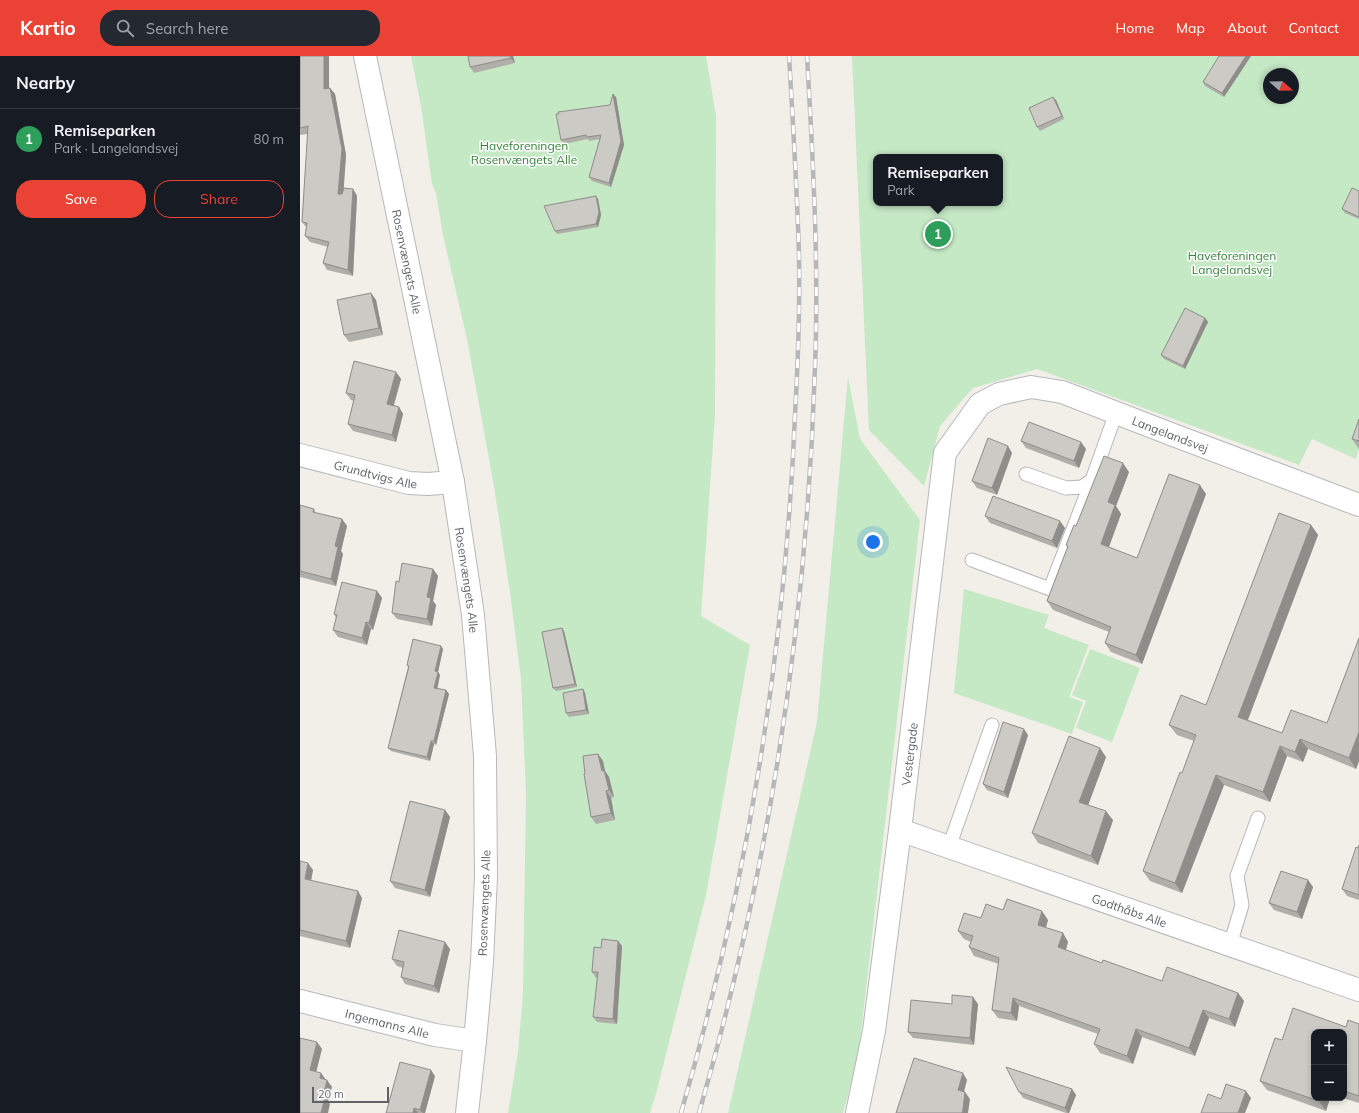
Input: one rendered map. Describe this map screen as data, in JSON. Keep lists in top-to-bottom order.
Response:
{
  "streets": {
    "street": [
      "Rosenvængets Alle",
      "Langelandsvej",
      "Grundtvigs Alle",
      "Vestergade",
      "Godthåbs Alle",
      "Ingemanns Alle"
    ]
  },
  "crossings": [
    ["Rosenvængets Alle", "Grundtvigs Alle"],
    ["Rosenvængets Alle", "Ingemanns Alle"],
    ["Langelandsvej", "Vestergade"],
    ["Vestergade", "Godthåbs Alle"]
  ],
  "parks": ["Haveforeningen Rosenvængets Alle", "Haveforeningen Langelandsvej"],
  "scale_bar": "20 m",
  "north": "right",
  "page": {
    "header": "Kartio",
    "search": "Search here",
    "nav": [
      "Home",
      "Map",
      "About",
      "Contact"
    ],
    "heading": "Nearby",
    "list": [
      {
        "mark": "1",
        "name": "Remiseparken",
        "note": "Park · Langelandsvej",
        "value": "80 m"
      }
    ],
    "popup": ["Remiseparken", "Park"],
    "buttons": ["Save", "Share"],
    "pins": "1",
    "map_buttons": ["+", "−"],
    "scale": "20 m"
  }
}
